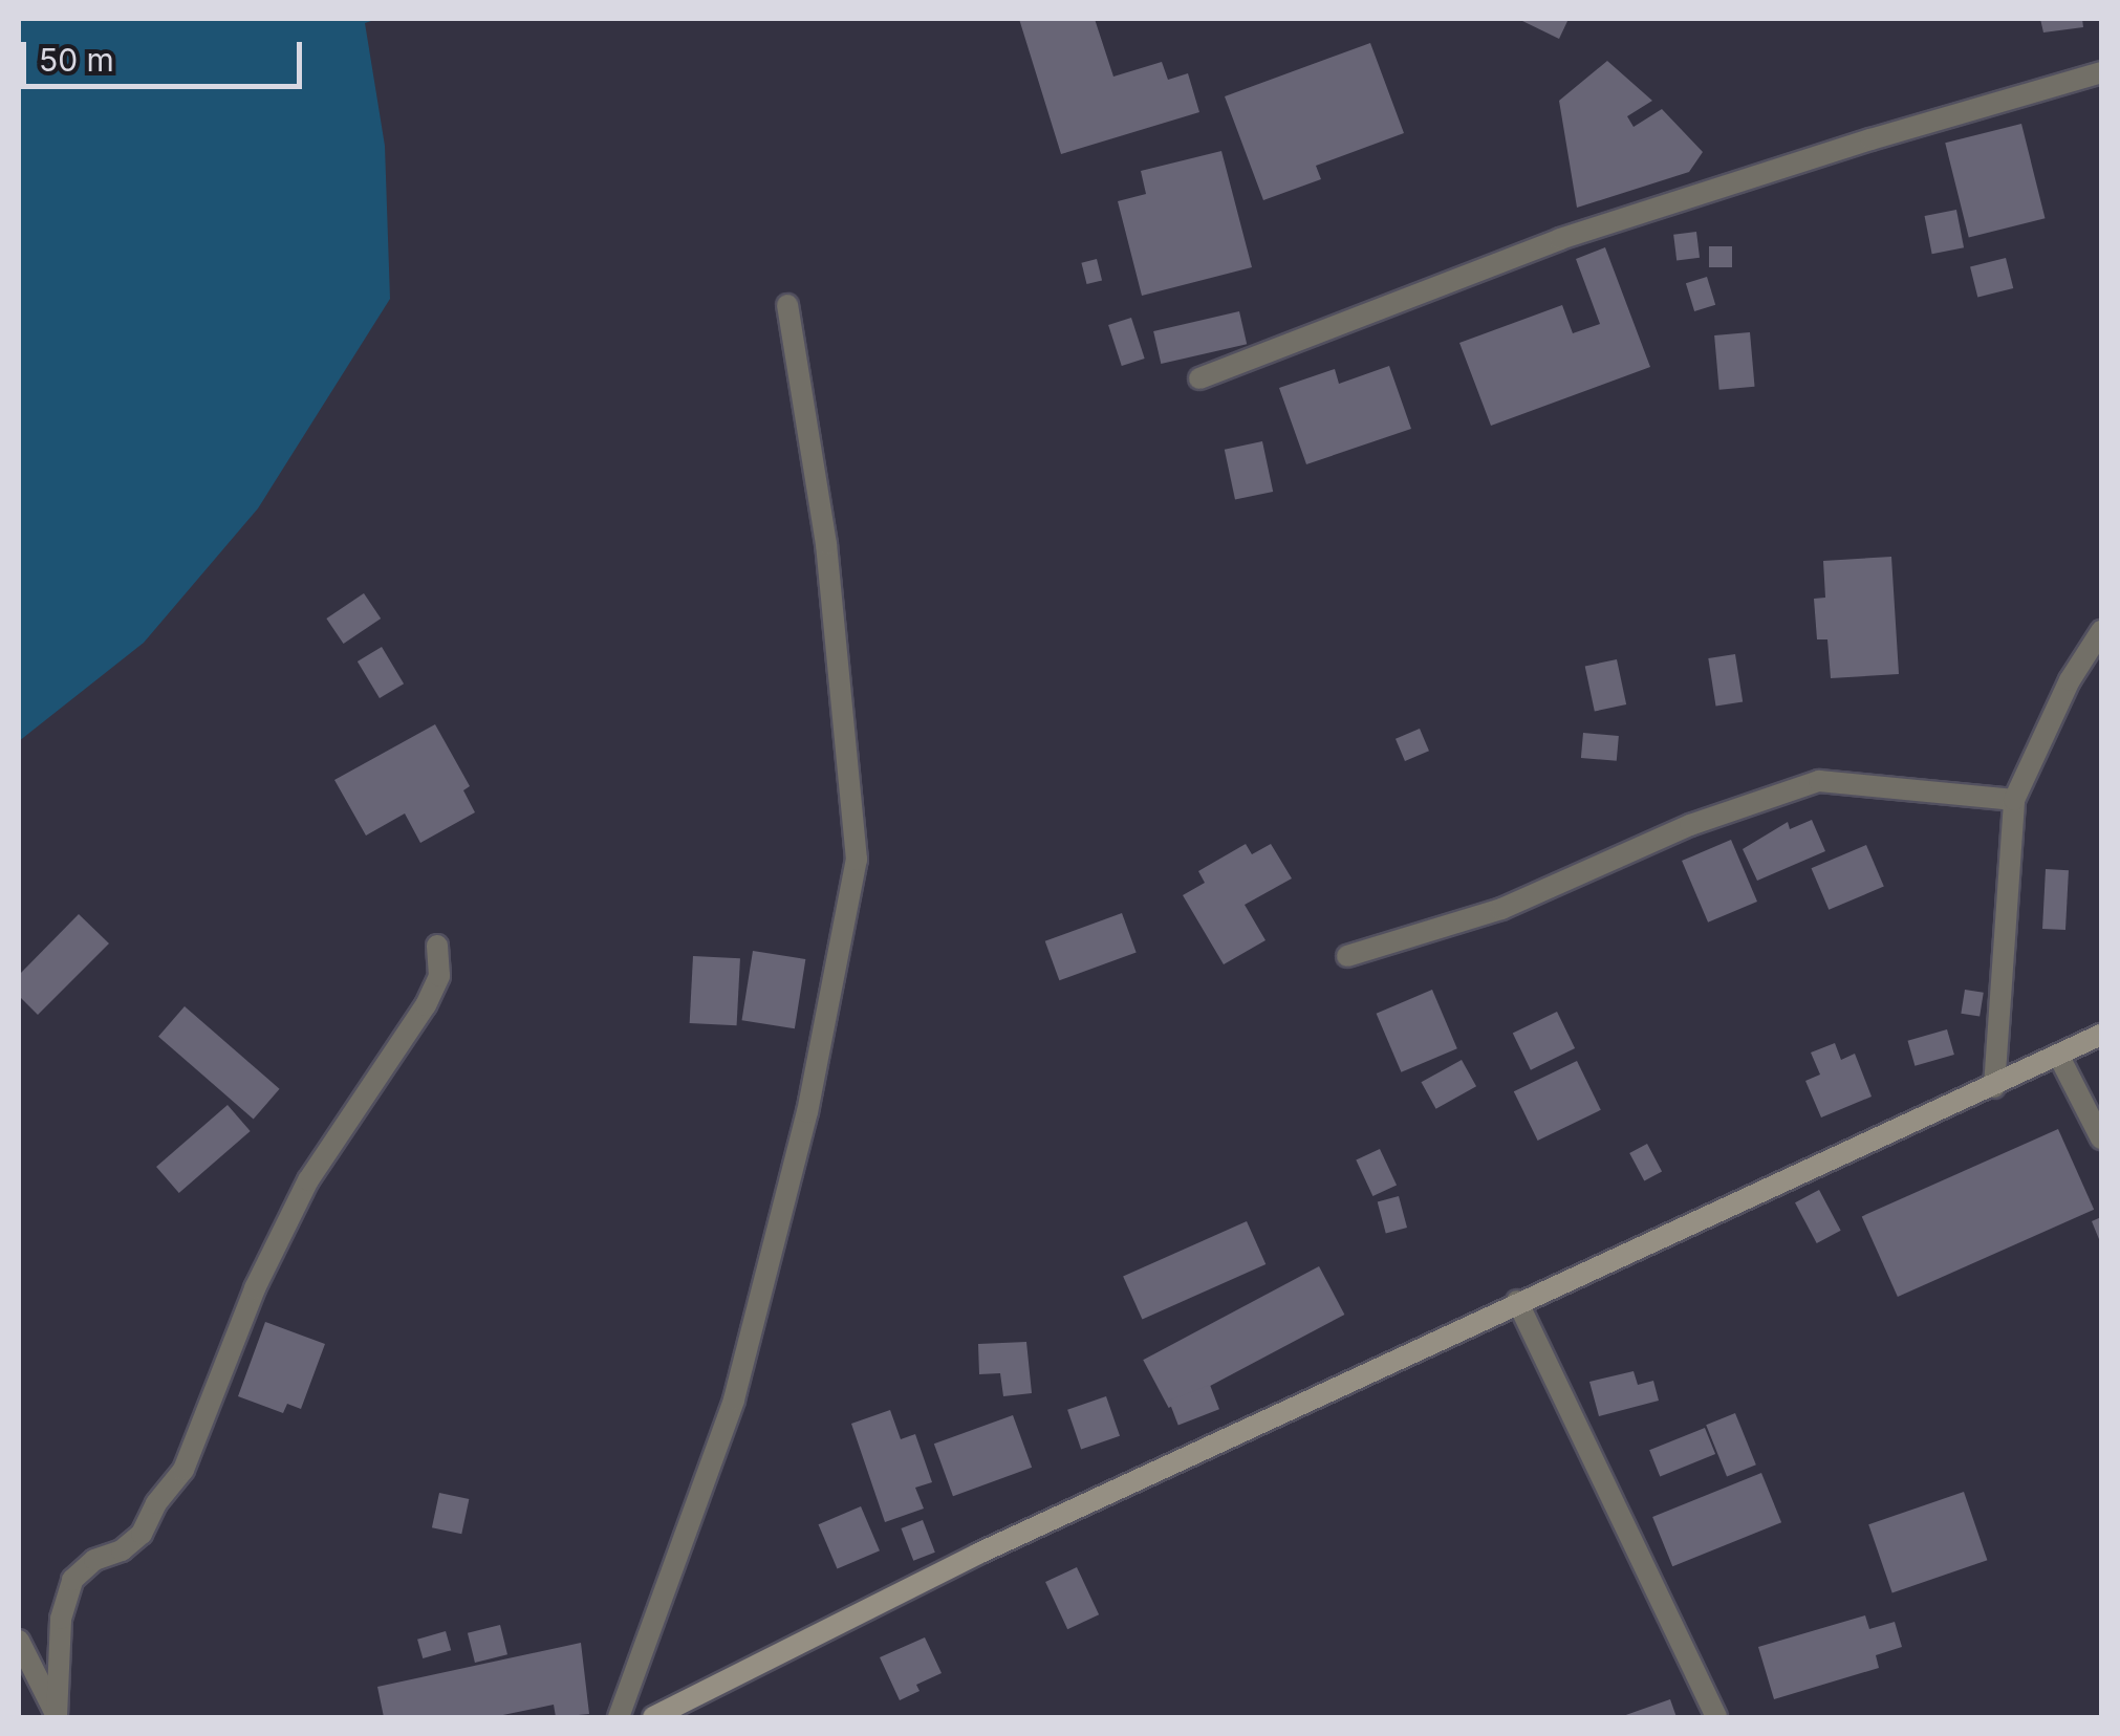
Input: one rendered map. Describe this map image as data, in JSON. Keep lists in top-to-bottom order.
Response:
{
  "scale_bar": "50 m"
}
